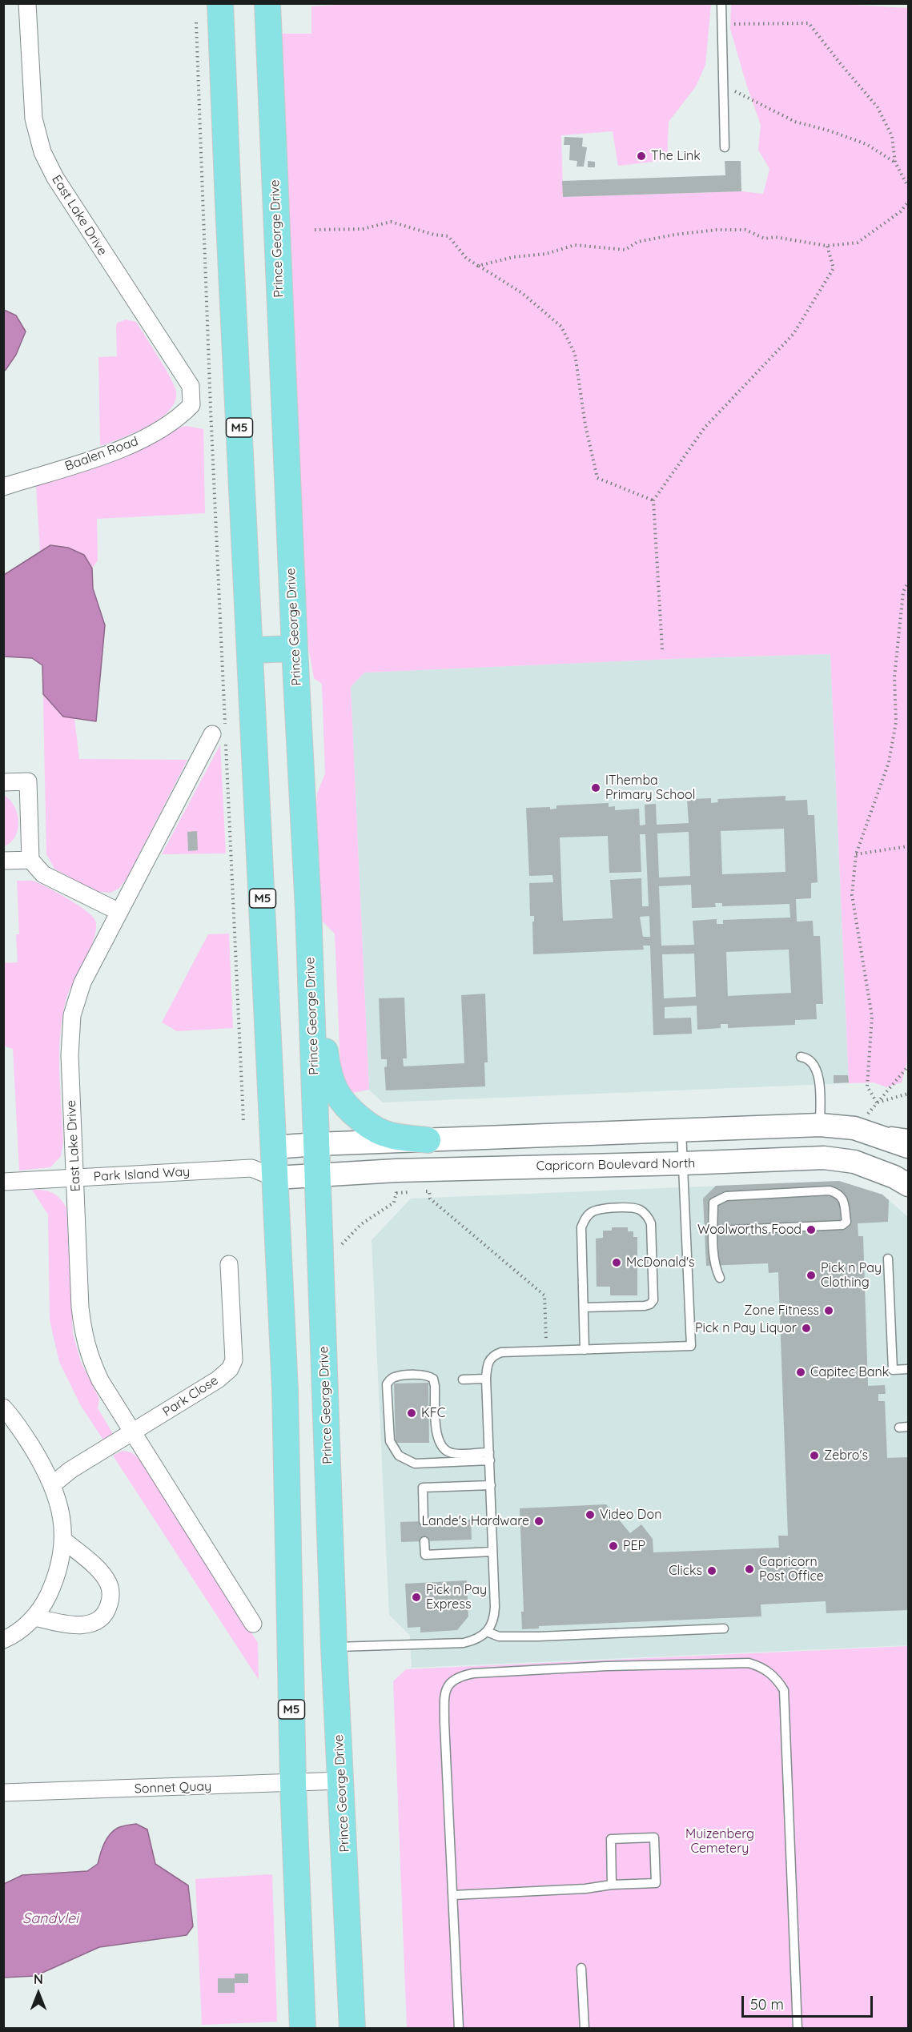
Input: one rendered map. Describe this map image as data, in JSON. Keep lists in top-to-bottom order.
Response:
{
  "streets": {
    "main road": ["Prince George Drive", "M5"],
    "street": [
      "East Lake Drive",
      "Baalen Road",
      "Capricorn Boulevard North",
      "Park Island Way",
      "Park Close",
      "Sonnet Quay"
    ]
  },
  "crossings": [
    ["East Lake Drive", "Baalen Road"],
    ["East Lake Drive", "Park Island Way"],
    ["East Lake Drive", "Park Close"],
    ["Prince George Drive", "Capricorn Boulevard North"],
    ["Prince George Drive", "Sonnet Quay"],
    ["M5", "Capricorn Boulevard North"],
    ["M5", "Park Island Way"],
    ["M5", "Sonnet Quay"],
    ["Capricorn Boulevard North", "Park Island Way"]
  ],
  "water": ["Sandvlei"],
  "parks": ["Muizenberg Cemetery"],
  "places": [
    "The Link",
    "IThemba Primary School",
    "Woolworths Food",
    "McDonald's",
    "Pick n Pay Clothing",
    "Zone Fitness",
    "Pick n Pay Liquor",
    "Capitec Bank",
    "KFC",
    "Zebro's",
    "Video Don",
    "Lande's Hardware",
    "PEP",
    "Capricorn Post Office",
    "Clicks",
    "Pick n Pay Express"
  ],
  "scale_bar": "50 m",
  "north": "top"
}
